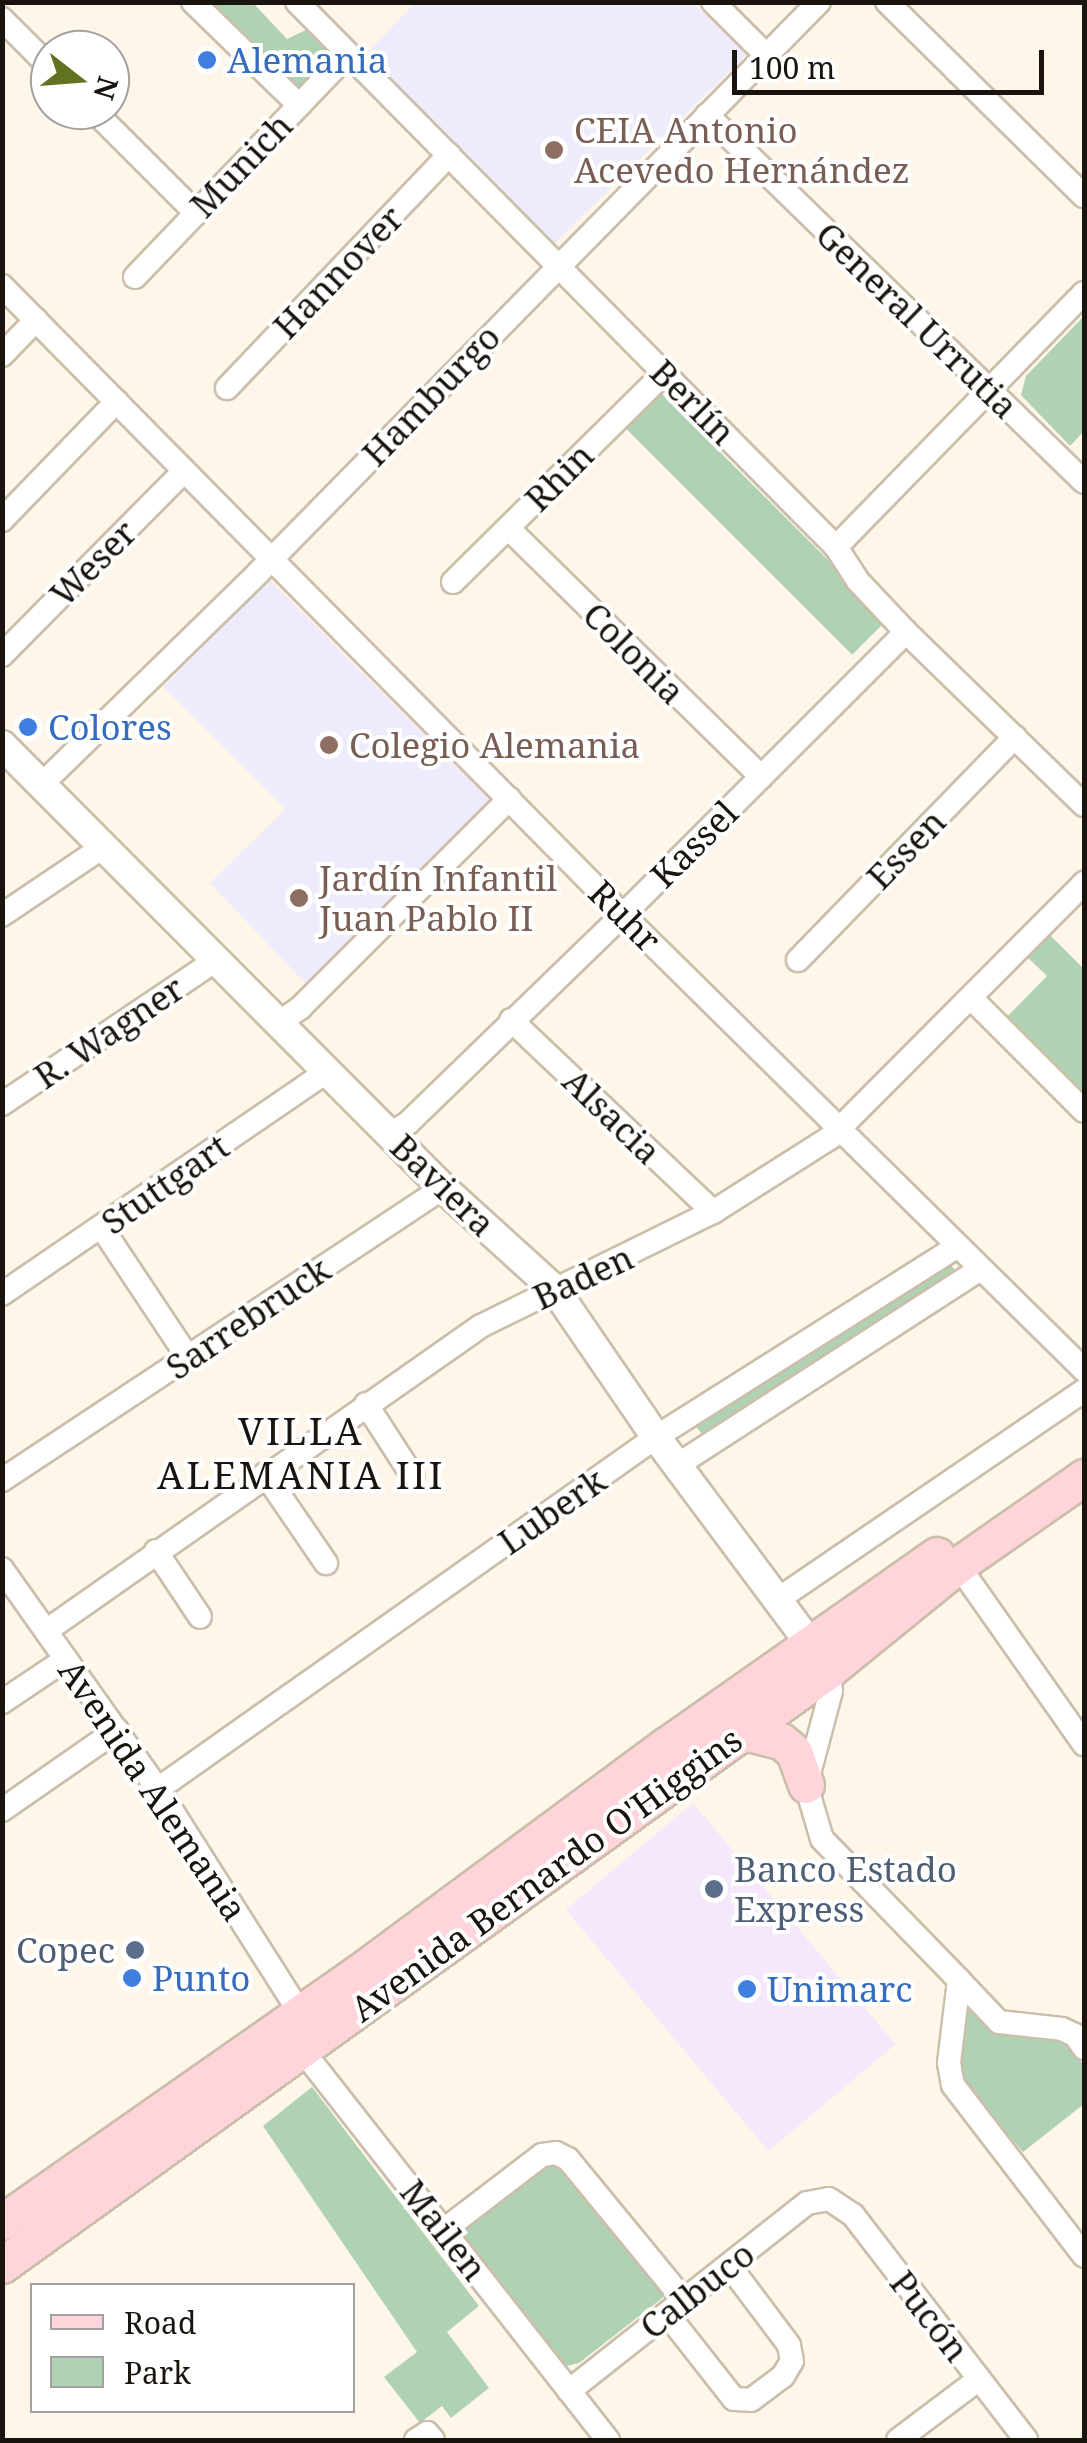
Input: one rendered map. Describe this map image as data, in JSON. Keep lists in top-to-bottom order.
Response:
{
  "streets": {
    "main road": ["Avenida Bernardo O'Higgins"],
    "street": [
      "Munich",
      "Hannover",
      "General Urrutia",
      "Hamburgo",
      "Berlín",
      "Rhin",
      "Weser",
      "Colonia",
      "Kassel",
      "Essen",
      "Ruhr",
      "R. Wagner",
      "Alsacia",
      "Stuttgart",
      "Baviera",
      "Baden",
      "Sarrebruck",
      "Luberk",
      "Avenida Alemania",
      "Mailen",
      "Calbuco",
      "Pucón"
    ]
  },
  "crossings": [
    ["Munich", "Berlín"],
    ["Hannover", "Berlín"],
    ["General Urrutia", "Hamburgo"],
    ["Hamburgo", "Berlín"],
    ["Hamburgo", "Ruhr"],
    ["Hamburgo", "Baviera"],
    ["Berlín", "Rhin"],
    ["Berlín", "Kassel"],
    ["Berlín", "Essen"],
    ["Rhin", "Colonia"],
    ["Weser", "Ruhr"],
    ["Colonia", "Kassel"],
    ["Kassel", "Ruhr"],
    ["Kassel", "Alsacia"],
    ["Kassel", "Baviera"],
    ["Ruhr", "Baden"],
    ["Ruhr", "Luberk"],
    ["R. Wagner", "Baviera"],
    ["Alsacia", "Baden"],
    ["Stuttgart", "Baviera"],
    ["Baviera", "Baden"],
    ["Baviera", "Sarrebruck"],
    ["Baviera", "Luberk"],
    ["Baviera", "Avenida Bernardo O'Higgins"],
    ["Baden", "Avenida Alemania"],
    ["Luberk", "Avenida Alemania"],
    ["Avenida Alemania", "Avenida Bernardo O'Higgins"],
    ["Avenida Bernardo O'Higgins", "Mailen"],
    ["Mailen", "Calbuco"],
    ["Calbuco", "Pucón"]
  ],
  "districts": ["VILLA ALEMANIA III"],
  "places": [
    "Alemania",
    "CEIA Antonio Acevedo Hernández",
    "Colores",
    "Colegio Alemania",
    "Jardín Infantil Juan Pablo II",
    "Banco Estado Express",
    "Copec",
    "Punto",
    "Unimarc"
  ],
  "legend": ["Road", "Park"],
  "scale_bar": "100 m",
  "north": "right"
}
